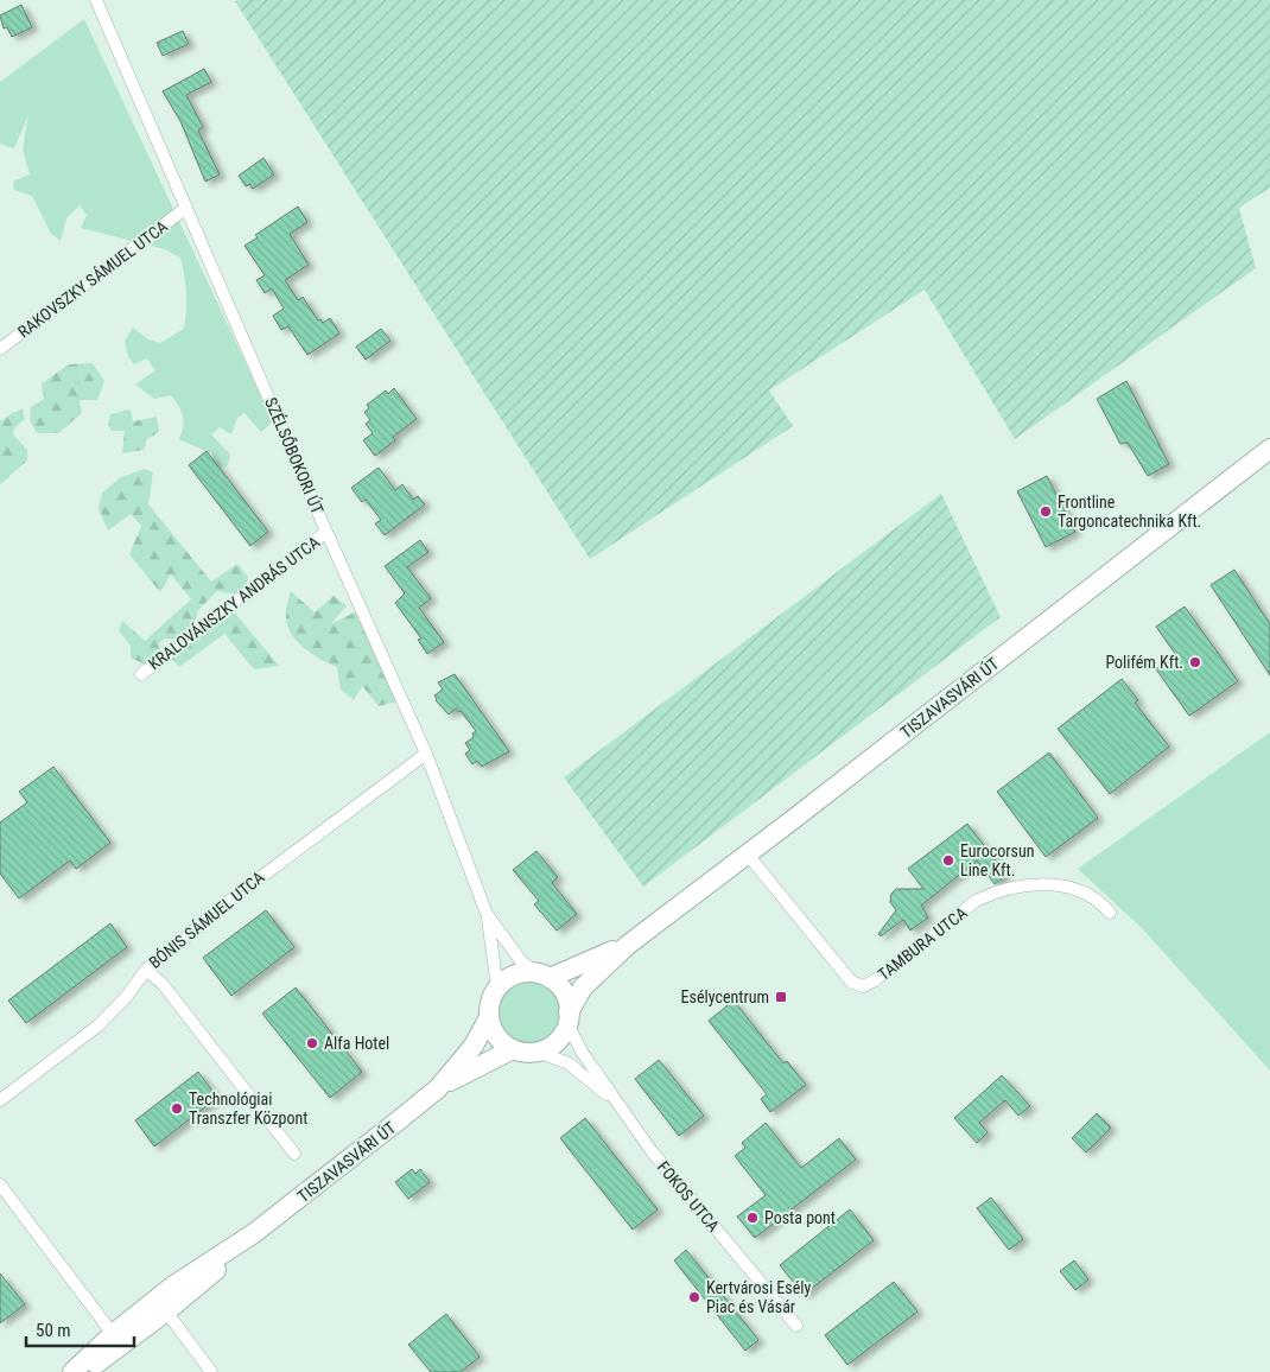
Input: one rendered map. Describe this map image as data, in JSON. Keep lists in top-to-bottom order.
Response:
{
  "streets": {
    "main road": ["TISZAVASVÁRI ÚT"],
    "street": [
      "RAKOVSZKY SÁMUEL UTCA",
      "SZÉLSŐBOKORI ÚT",
      "KRALOVÁNSZKY ANDRÁS UTCA",
      "BÓNIS SÁMUEL UTCA",
      "TAMBURA UTCA",
      "FOKOS UTCA"
    ]
  },
  "crossings": [
    ["RAKOVSZKY SÁMUEL UTCA", "SZÉLSŐBOKORI ÚT"],
    ["SZÉLSŐBOKORI ÚT", "KRALOVÁNSZKY ANDRÁS UTCA"],
    ["SZÉLSŐBOKORI ÚT", "BÓNIS SÁMUEL UTCA"],
    ["TISZAVASVÁRI ÚT", "TAMBURA UTCA"]
  ],
  "places": {
    "other": [
      "Frontline Targoncatechnika Kft.",
      "Polifém Kft.",
      "Eurocorsun Line Kft.",
      "Alfa Hotel",
      "Technológiai Transzfer Központ",
      "Posta pont",
      "Kertvárosi Esély Piac és Vásár"
    ],
    "transit": ["Esélycentrum"]
  },
  "scale_bar": "50 m"
}
